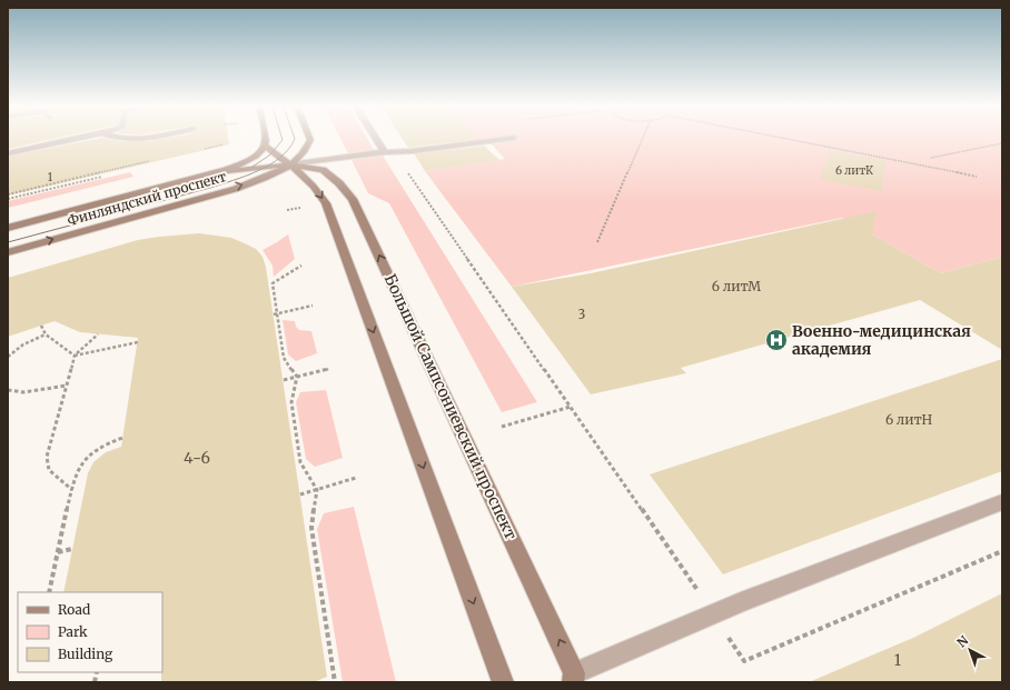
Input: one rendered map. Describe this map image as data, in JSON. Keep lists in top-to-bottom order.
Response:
{
  "streets": {
    "street": ["Финляндский проспект", "Большой Сампсониевский проспект"]
  },
  "crossings": [
    ["Финляндский проспект", "Большой Сампсониевский проспект"]
  ],
  "places": {
    "hospital": ["Военно-медицинская академия"]
  },
  "house_numbers": [
    "6 литК",
    "1",
    "6 литМ",
    "3",
    "6 литН",
    "4-6",
    "1"
  ],
  "legend": ["Road", "Park", "Building"],
  "north": "top left"
}
